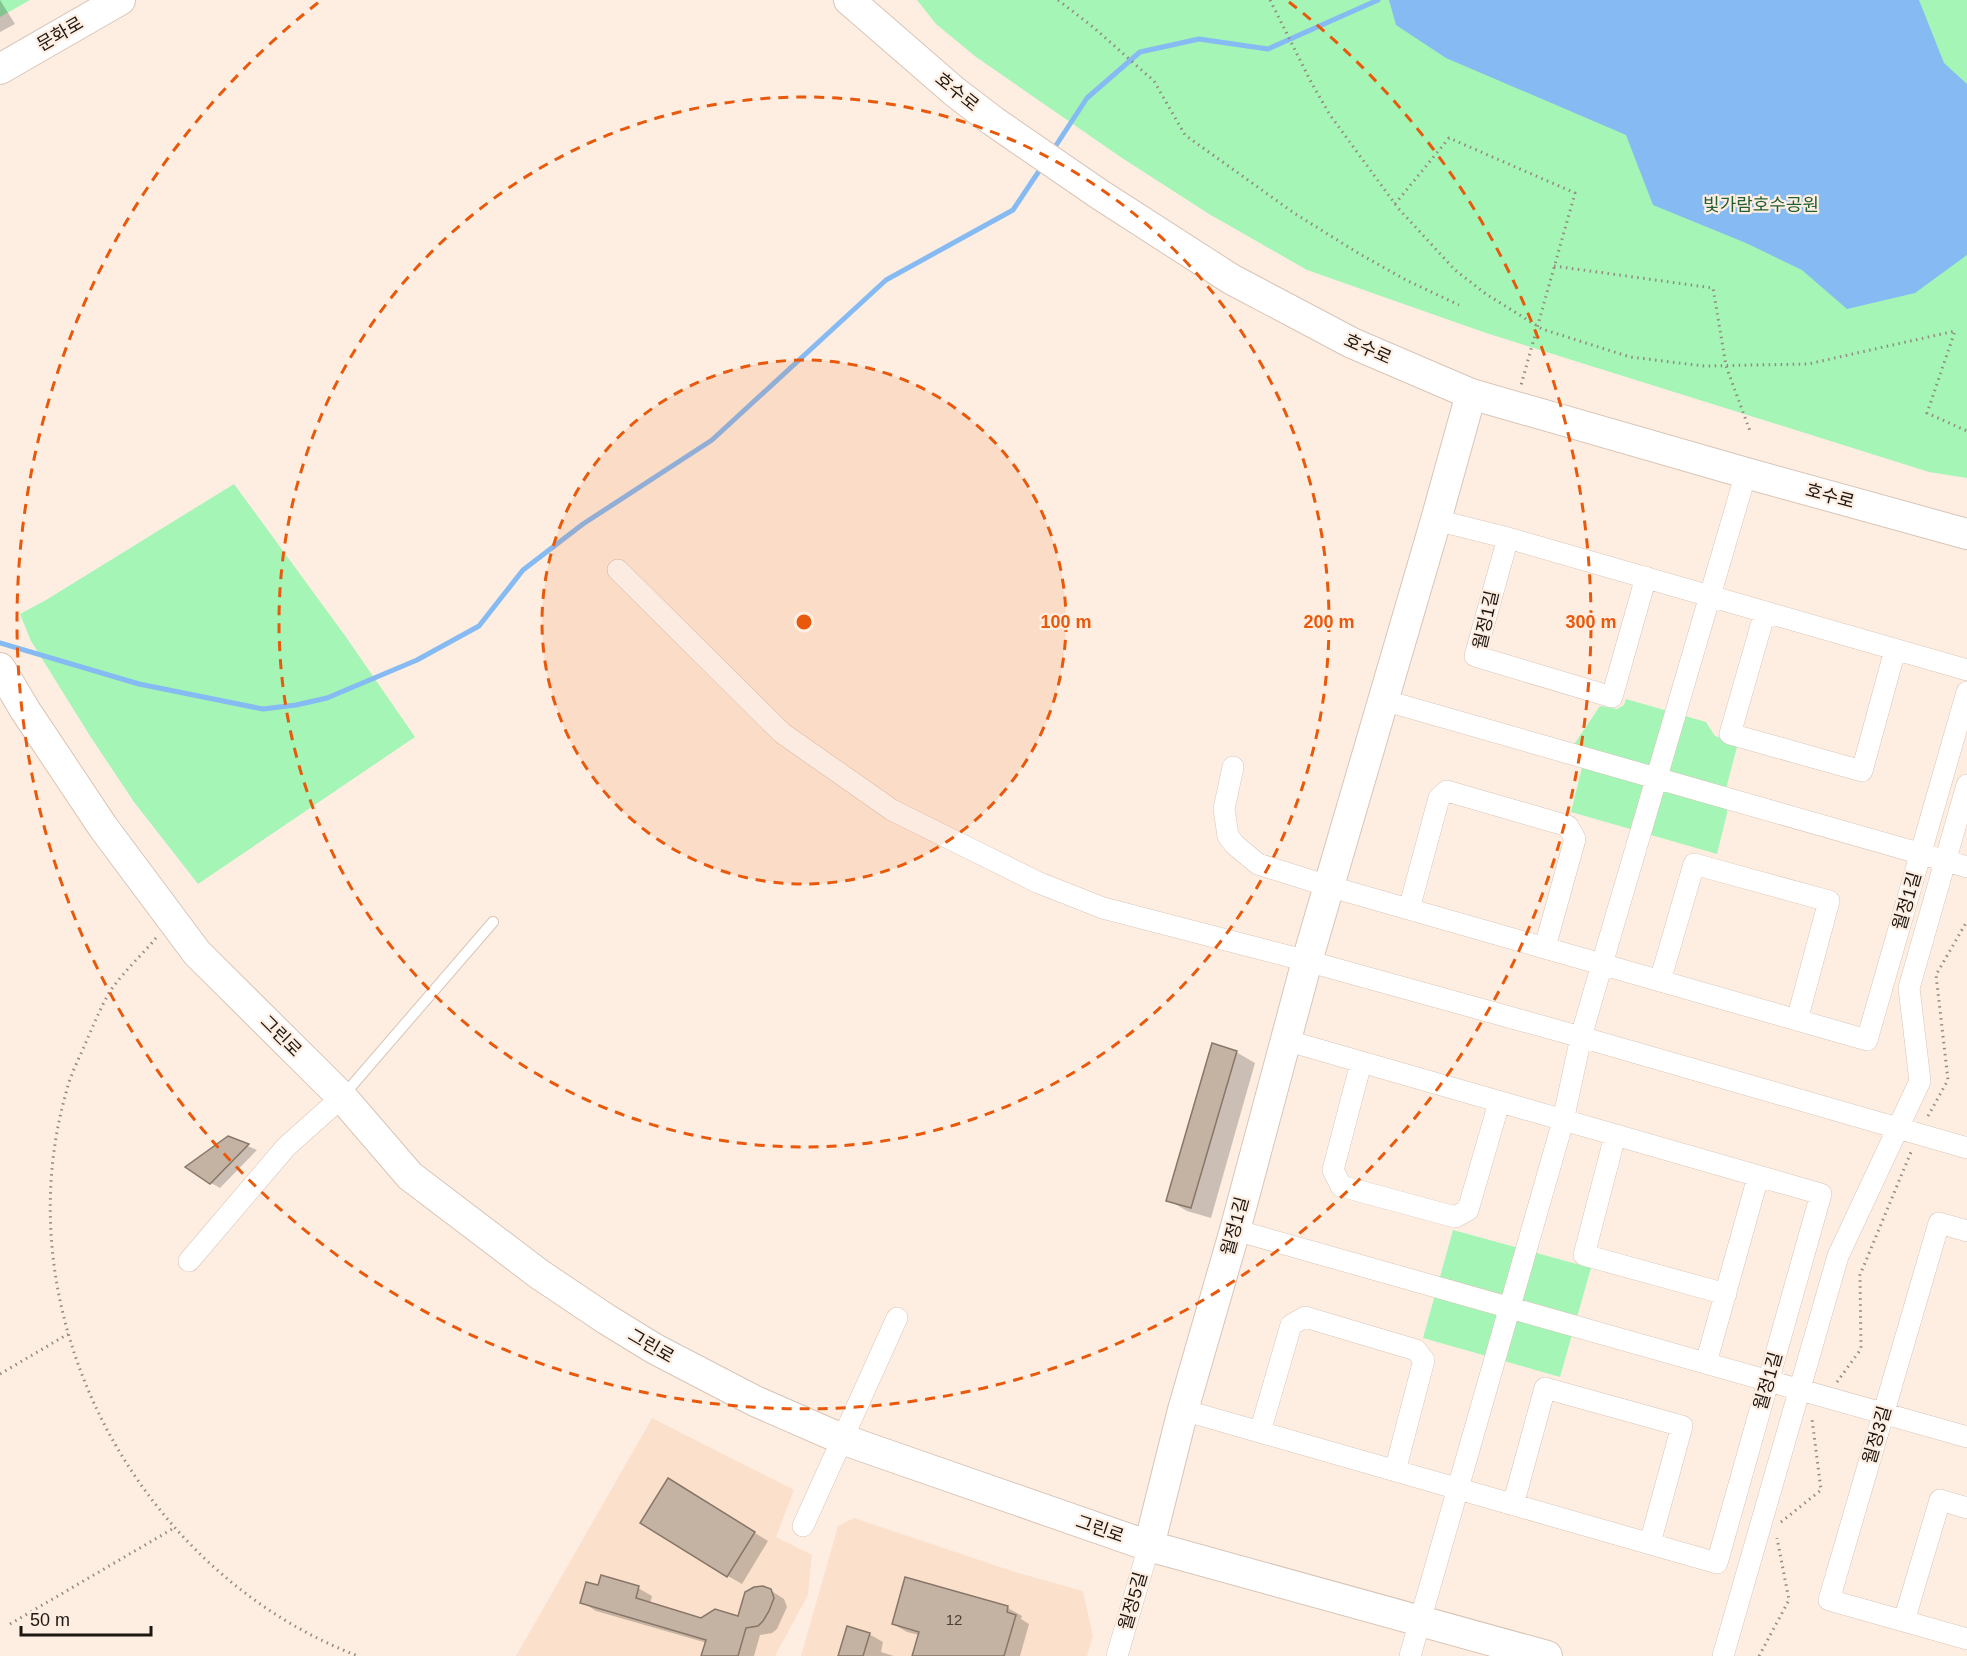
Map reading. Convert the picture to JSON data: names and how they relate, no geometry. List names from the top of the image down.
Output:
{
  "streets": {
    "street": [
      "문화로",
      "호수로",
      "월정1길",
      "그린로",
      "월정3길",
      "월정5길"
    ]
  },
  "crossings": [
    ["호수로", "월정1길"],
    ["월정1길", "그린로"],
    ["월정1길", "월정5길"],
    ["그린로", "월정5길"]
  ],
  "parks": ["빛가람호수공원"],
  "house_numbers": ["12"],
  "scale_bar": "50 m",
  "rings": ["100 m", "200 m", "300 m"]
}
